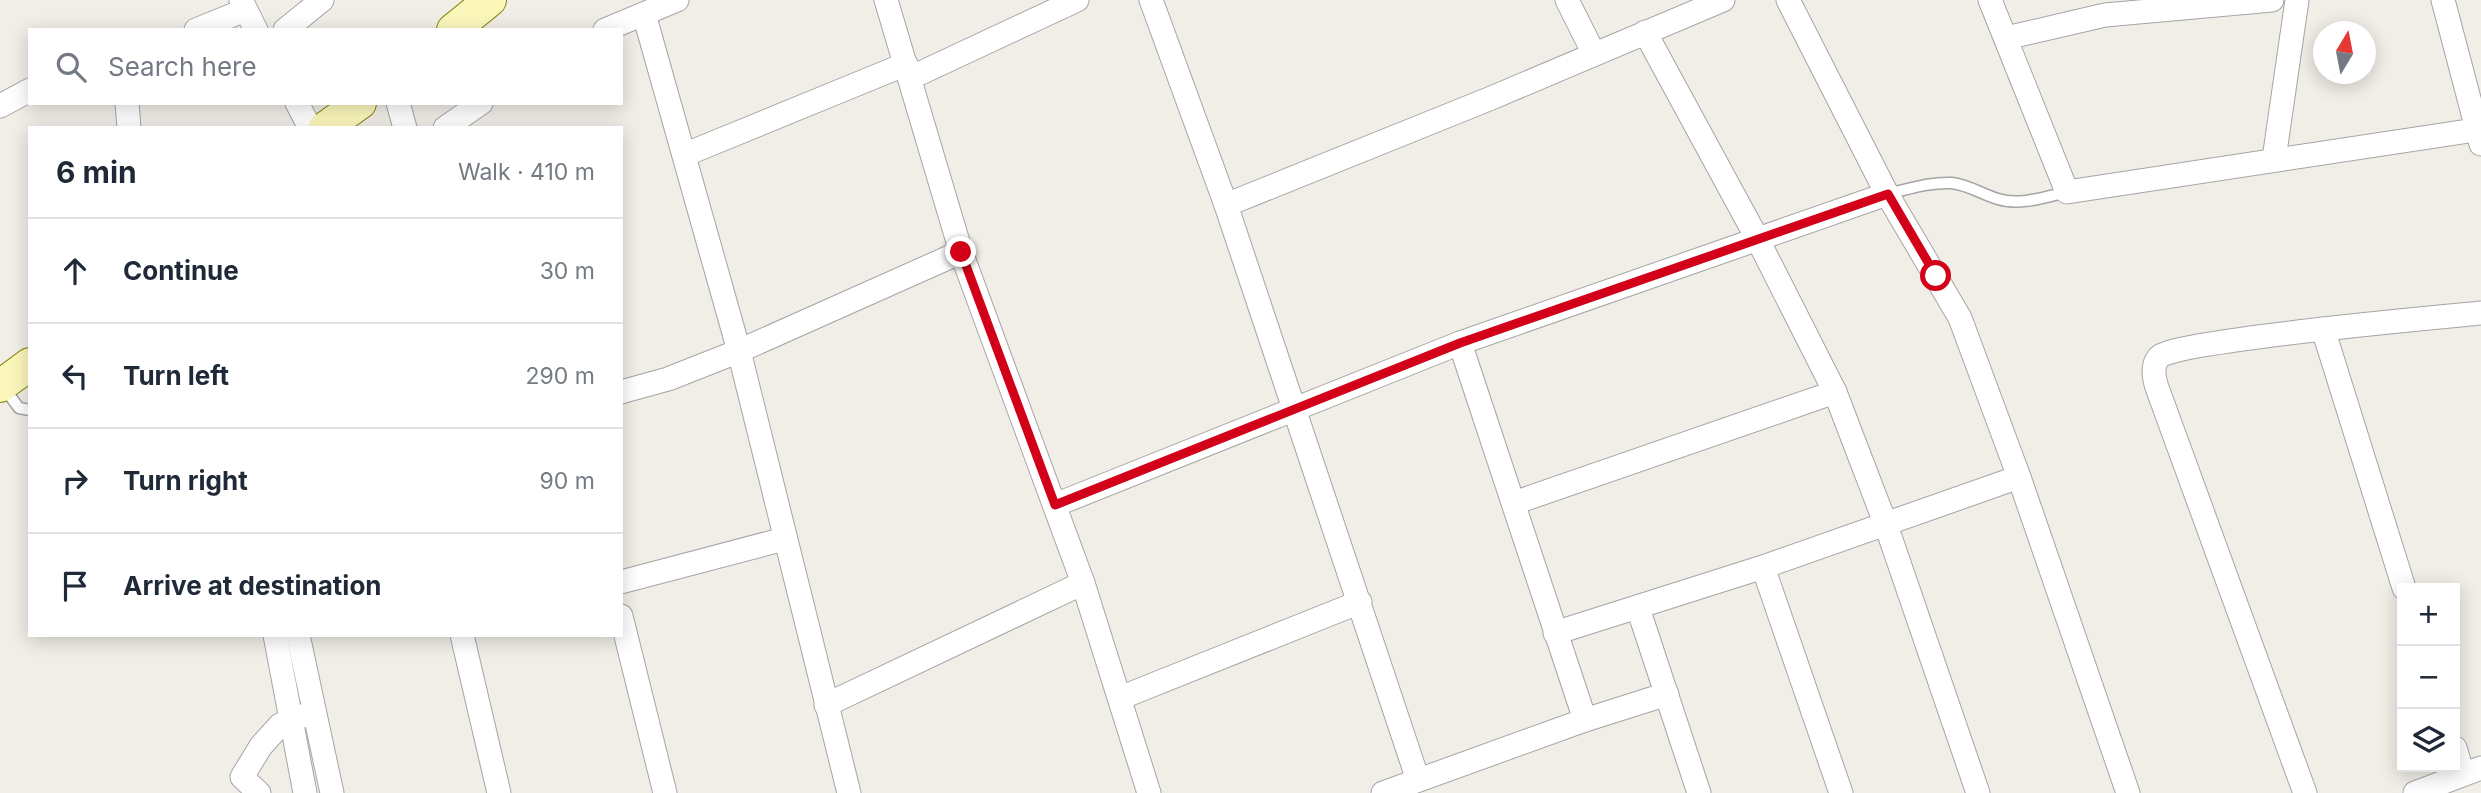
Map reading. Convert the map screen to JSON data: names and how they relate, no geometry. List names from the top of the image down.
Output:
{
  "north": "top",
  "page": {
    "search": "Search here",
    "heading": ["6 min", "Walk · 410 m"],
    "list": [
      ["Continue", "30 m"],
      ["Turn left", "290 m"],
      ["Turn right", "90 m"],
      "Arrive at destination"
    ],
    "map_buttons": ["+", "−"]
  }
}
